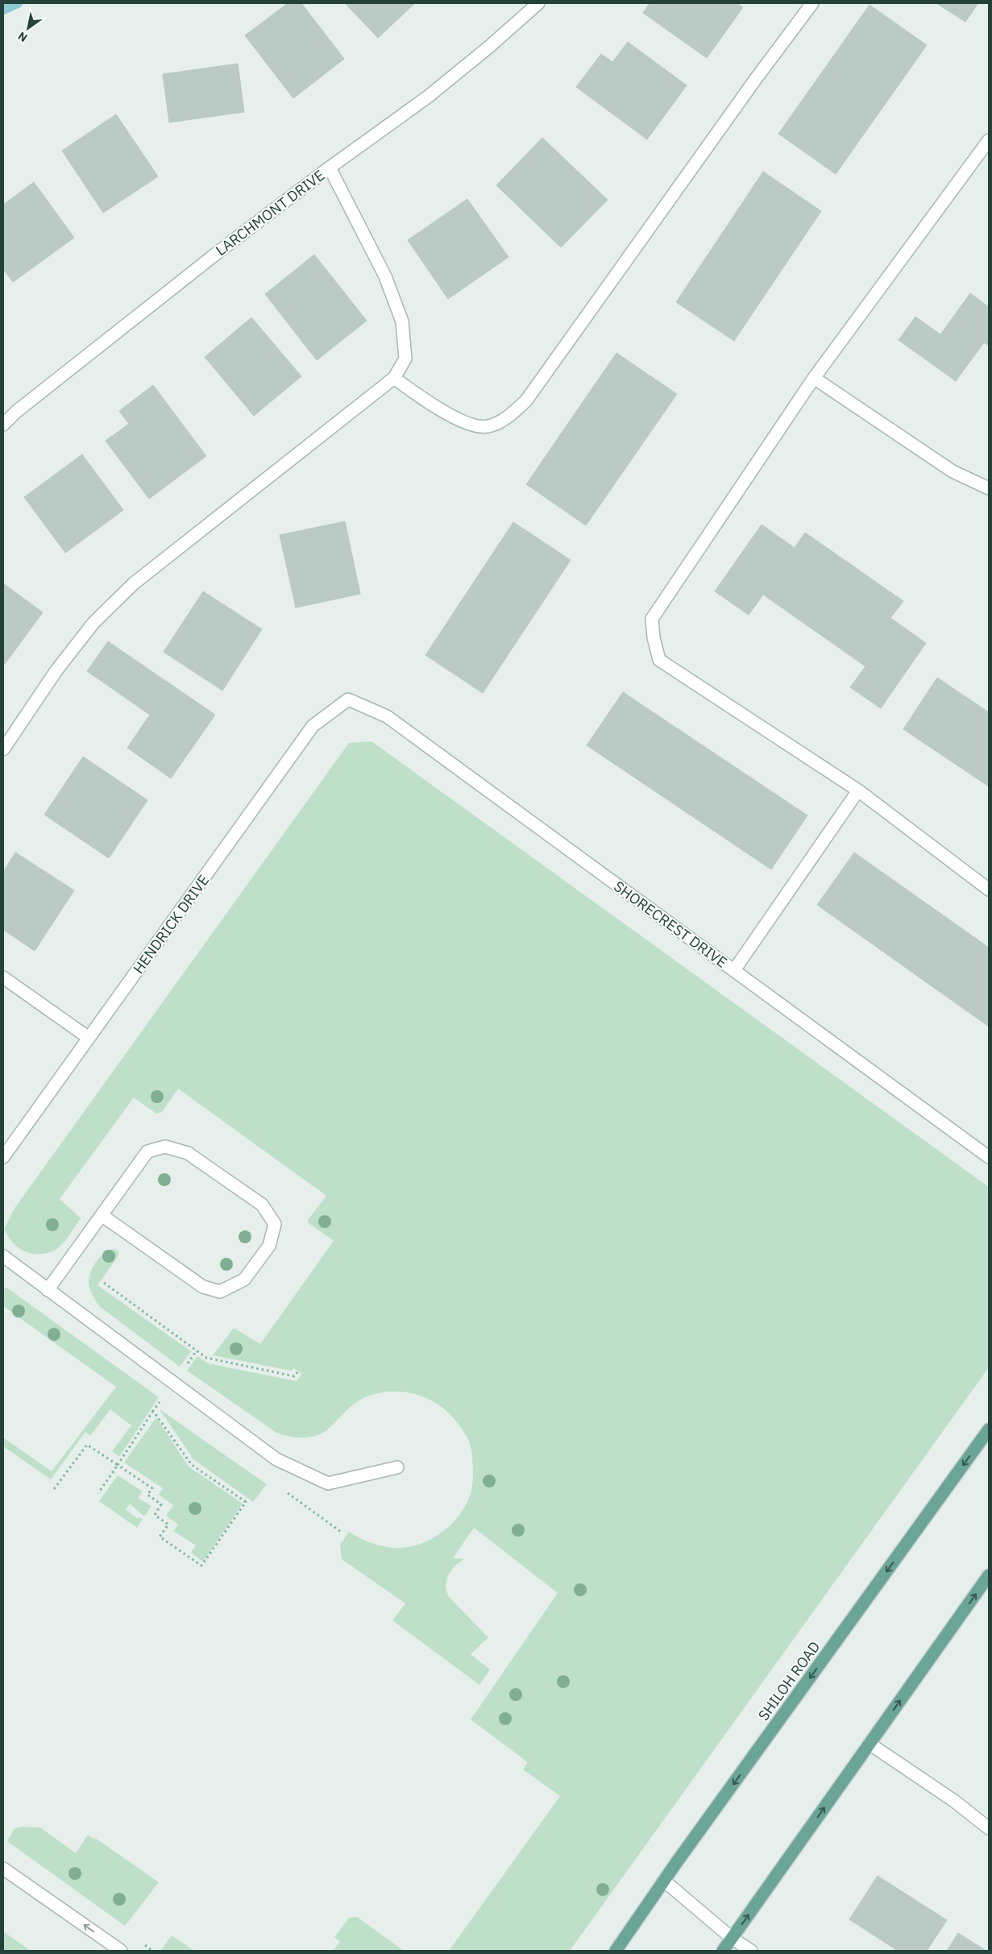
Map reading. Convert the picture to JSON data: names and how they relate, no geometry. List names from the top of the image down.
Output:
{
  "streets": {
    "main road": ["SHILOH ROAD"],
    "street": ["LARCHMONT DRIVE", "HENDRICK DRIVE", "SHORECREST DRIVE"]
  },
  "crossings": [
    ["HENDRICK DRIVE", "SHORECREST DRIVE"]
  ],
  "north": "bottom left"
}
